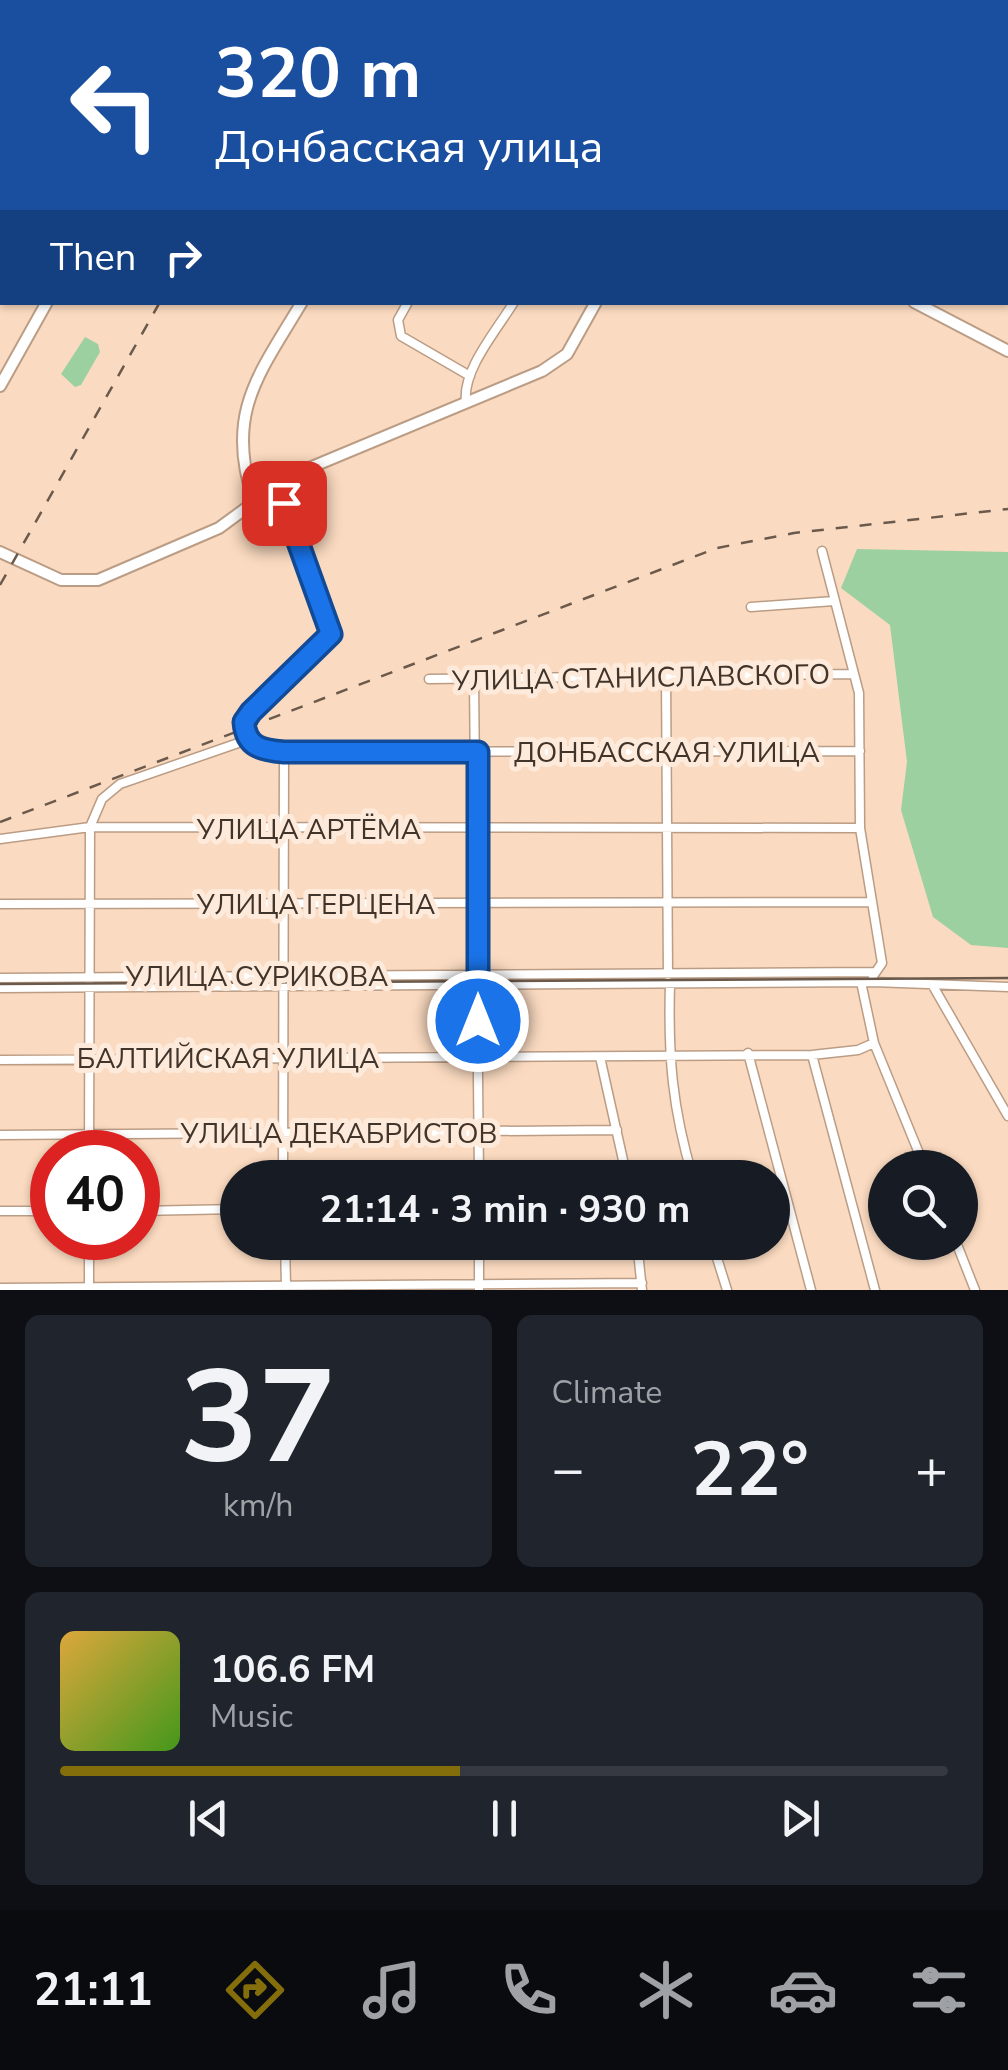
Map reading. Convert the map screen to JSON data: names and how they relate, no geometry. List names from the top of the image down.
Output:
{
  "streets": {
    "street": [
      "УЛИЦА СТАНИСЛАВСКОГО",
      "ДОНБАССКАЯ УЛИЦА",
      "УЛИЦА АРТЁМА",
      "УЛИЦА ГЕРЦЕНА",
      "УЛИЦА СУРИКОВА",
      "БАЛТИЙСКАЯ УЛИЦА",
      "УЛИЦА ДЕКАБРИСТОВ"
    ]
  },
  "page": {
    "turn": ["320 m", "Донбасская улица"],
    "then": "Then",
    "limit": "40",
    "trip": "21:14 · 3 min · 930 m",
    "tile": [
      ["37", "km/h"],
      "Climate"
    ],
    "heat": ["−", "22°", "+"],
    "song": ["106.6 FM", "Music"],
    "tabs": "21:11"
  }
}
